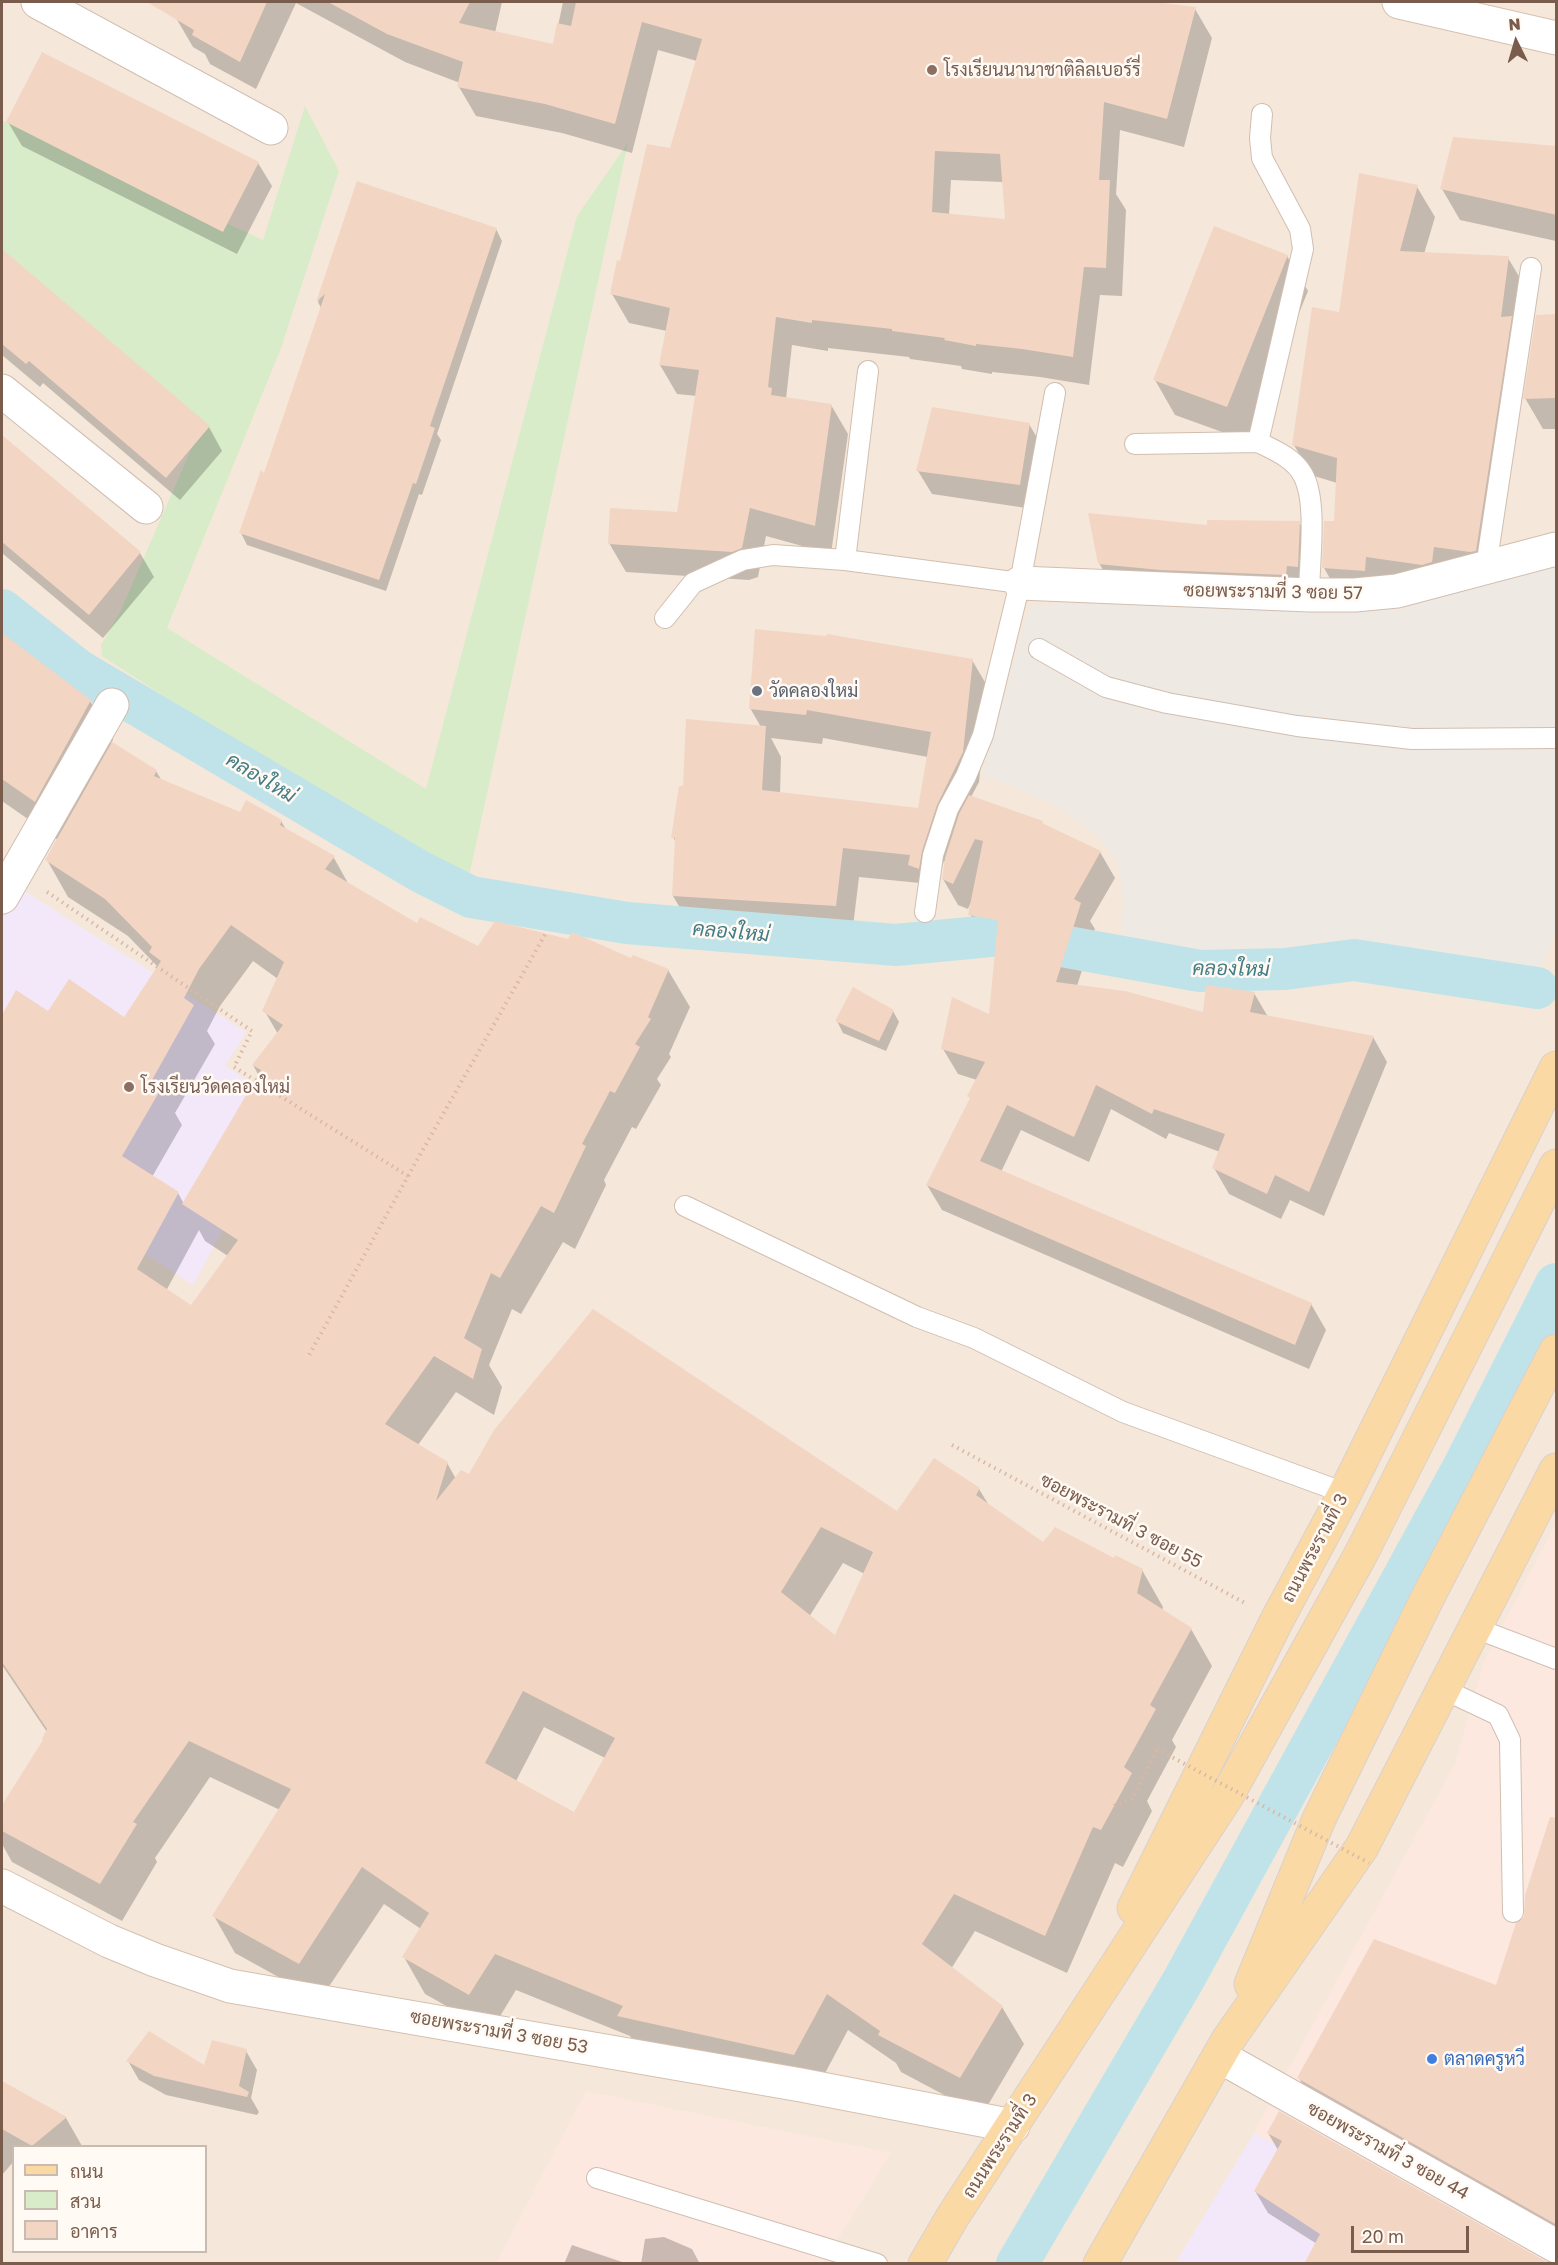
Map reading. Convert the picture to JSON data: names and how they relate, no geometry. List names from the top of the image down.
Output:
{
  "streets": {
    "main road": ["ถนนพระรามที่ 3"],
    "street": ["ซอยพระรามที่ 3 ซอย 57", "ซอยพระรามที่ 3 ซอย 53", "ซอยพระรามที่ 3 ซอย 44"],
    "path": ["ซอยพระรามที่ 3 ซอย 55"]
  },
  "crossings": [
    ["ซอยพระรามที่ 3 ซอย 55", "ถนนพระรามที่ 3"],
    ["ถนนพระรามที่ 3", "ซอยพระรามที่ 3 ซอย 53"]
  ],
  "water": ["คลองใหม่"],
  "places": [
    "โรงเรียนนานาชาติลิลเบอร์รี่",
    "วัดคลองใหม่",
    "โรงเรียนวัดคลองใหม่",
    "ตลาดครูหวี"
  ],
  "legend": ["ถนน", "สวน", "อาคาร"],
  "scale_bar": "20 m",
  "north": "top"
}
